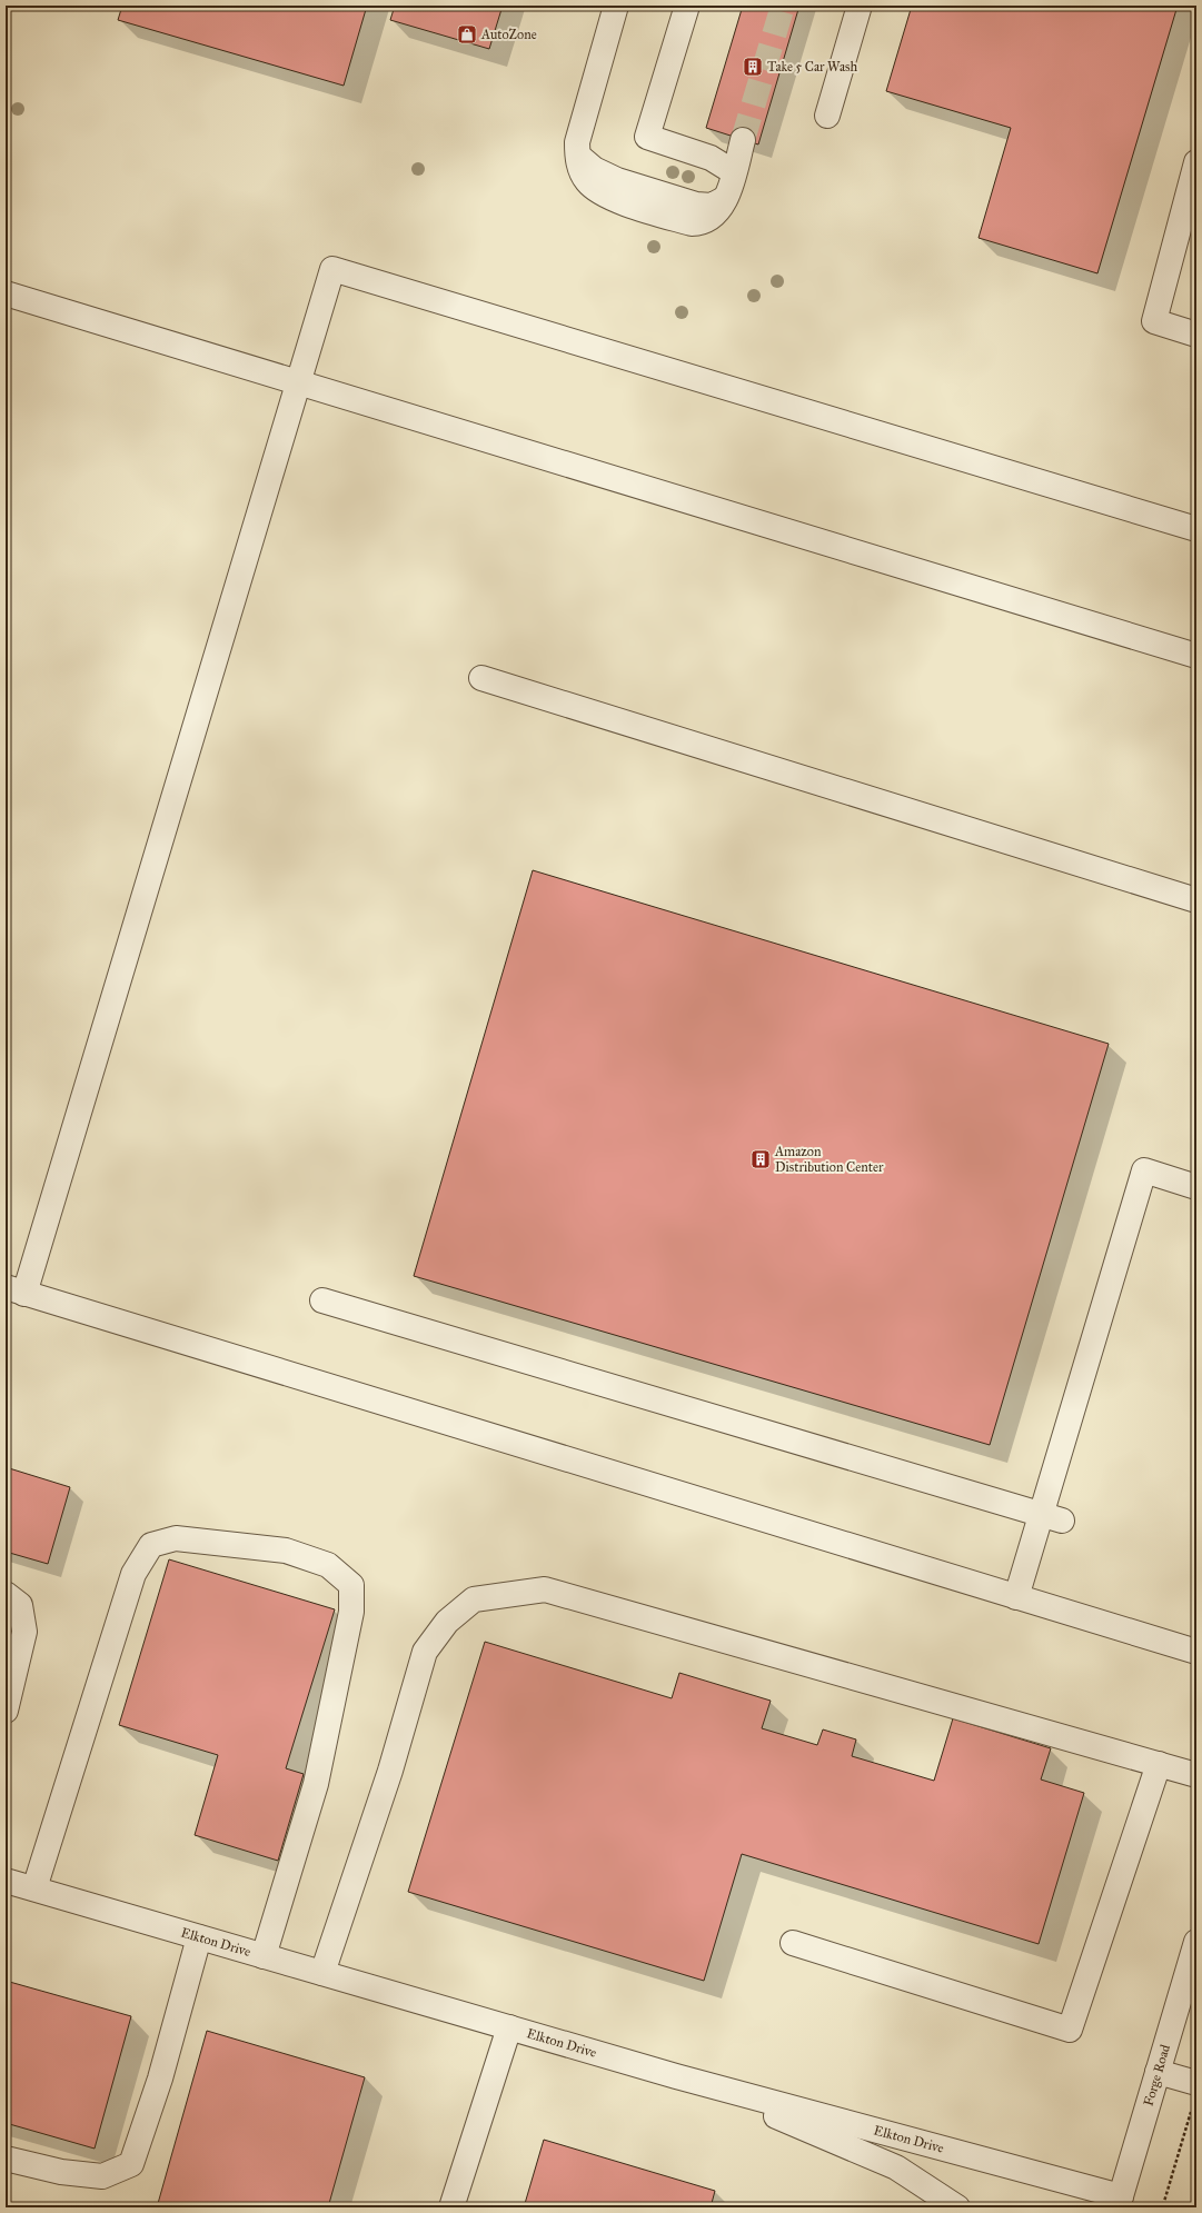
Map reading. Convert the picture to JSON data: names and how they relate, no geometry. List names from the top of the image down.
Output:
{
  "streets": {
    "street": ["Elkton Drive", "Forge Road"]
  },
  "crossings": [
    ["Elkton Drive", "Forge Road"]
  ],
  "places": {
    "shop": ["AutoZone"],
    "building": ["Take 5 Car Wash", "Amazon Distribution Center"]
  }
}
